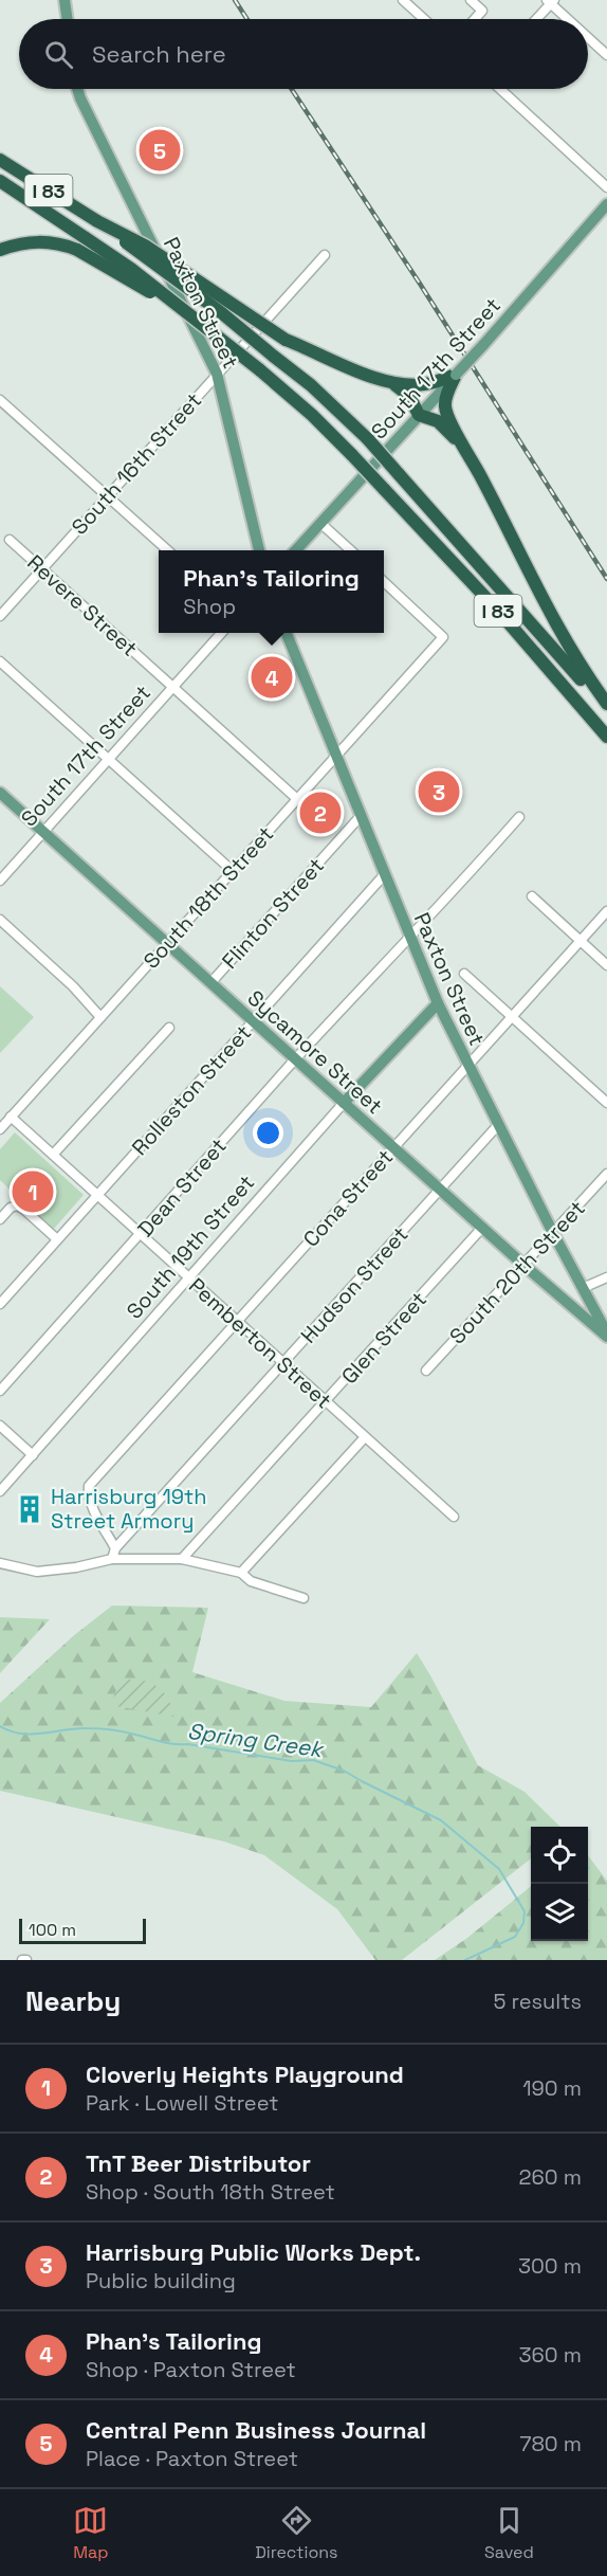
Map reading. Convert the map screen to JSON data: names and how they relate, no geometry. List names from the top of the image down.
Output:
{
  "streets": {
    "highway": ["I 83"],
    "main road": [
      "Paxton Street",
      "South 17th Street",
      "Sycamore Street",
      "South 19th Street"
    ],
    "street": [
      "South 16th Street",
      "Revere Street",
      "South 18th Street",
      "Flinton Street",
      "Rolleston Street",
      "Dean Street",
      "Cona Street",
      "South 20th Street",
      "Hudson Street",
      "Glen Street",
      "Pemberton Street"
    ]
  },
  "crossings": [
    ["Paxton Street", "South 16th Street"],
    ["Paxton Street", "South 18th Street"],
    ["Paxton Street", "Flinton Street"],
    ["Paxton Street", "Sycamore Street"],
    ["Paxton Street", "Rolleston Street"],
    ["Paxton Street", "Dean Street"],
    ["Paxton Street", "Cona Street"],
    ["Paxton Street", "South 19th Street"],
    ["Paxton Street", "South 20th Street"],
    ["Paxton Street", "Hudson Street"],
    ["South 17th Street", "Revere Street"],
    ["South 17th Street", "Sycamore Street"],
    ["South 16th Street", "Revere Street"],
    ["Revere Street", "South 18th Street"],
    ["South 18th Street", "Sycamore Street"],
    ["South 18th Street", "Pemberton Street"],
    ["Flinton Street", "Sycamore Street"],
    ["Sycamore Street", "Rolleston Street"],
    ["Sycamore Street", "Dean Street"],
    ["Sycamore Street", "Cona Street"],
    ["Sycamore Street", "South 19th Street"],
    ["Sycamore Street", "South 20th Street"],
    ["Sycamore Street", "Hudson Street"],
    ["Sycamore Street", "Glen Street"],
    ["Rolleston Street", "Pemberton Street"],
    ["Dean Street", "Pemberton Street"],
    ["Cona Street", "Hudson Street"],
    ["Cona Street", "Pemberton Street"],
    ["South 19th Street", "Pemberton Street"],
    ["Hudson Street", "Pemberton Street"],
    ["Glen Street", "Pemberton Street"]
  ],
  "water": ["Spring Creek"],
  "places": {
    "building": ["Harrisburg 19th Street Armory"]
  },
  "scale_bar": "100 m",
  "page": {
    "search": "Search here",
    "pins": [
      "5",
      "4",
      "3",
      "2",
      "1"
    ],
    "popup": ["Phan's Tailoring", "Shop"],
    "scale": "100 m",
    "heading": ["Nearby", "5 results"],
    "list": [
      {
        "mark": "1",
        "name": "Cloverly Heights Playground",
        "note": "Park · Lowell Street",
        "value": "190 m"
      },
      {
        "mark": "2",
        "name": "TnT Beer Distributor",
        "note": "Shop · South 18th Street",
        "value": "260 m"
      },
      {
        "mark": "3",
        "name": "Harrisburg Public Works Dept.",
        "note": "Public building",
        "value": "300 m"
      },
      {
        "mark": "4",
        "name": "Phan's Tailoring",
        "note": "Shop · Paxton Street",
        "value": "360 m"
      },
      {
        "mark": "5",
        "name": "Central Penn Business Journal",
        "note": "Place · Paxton Street",
        "value": "780 m"
      }
    ],
    "nav": ["Map", "Directions", "Saved"]
  }
}
